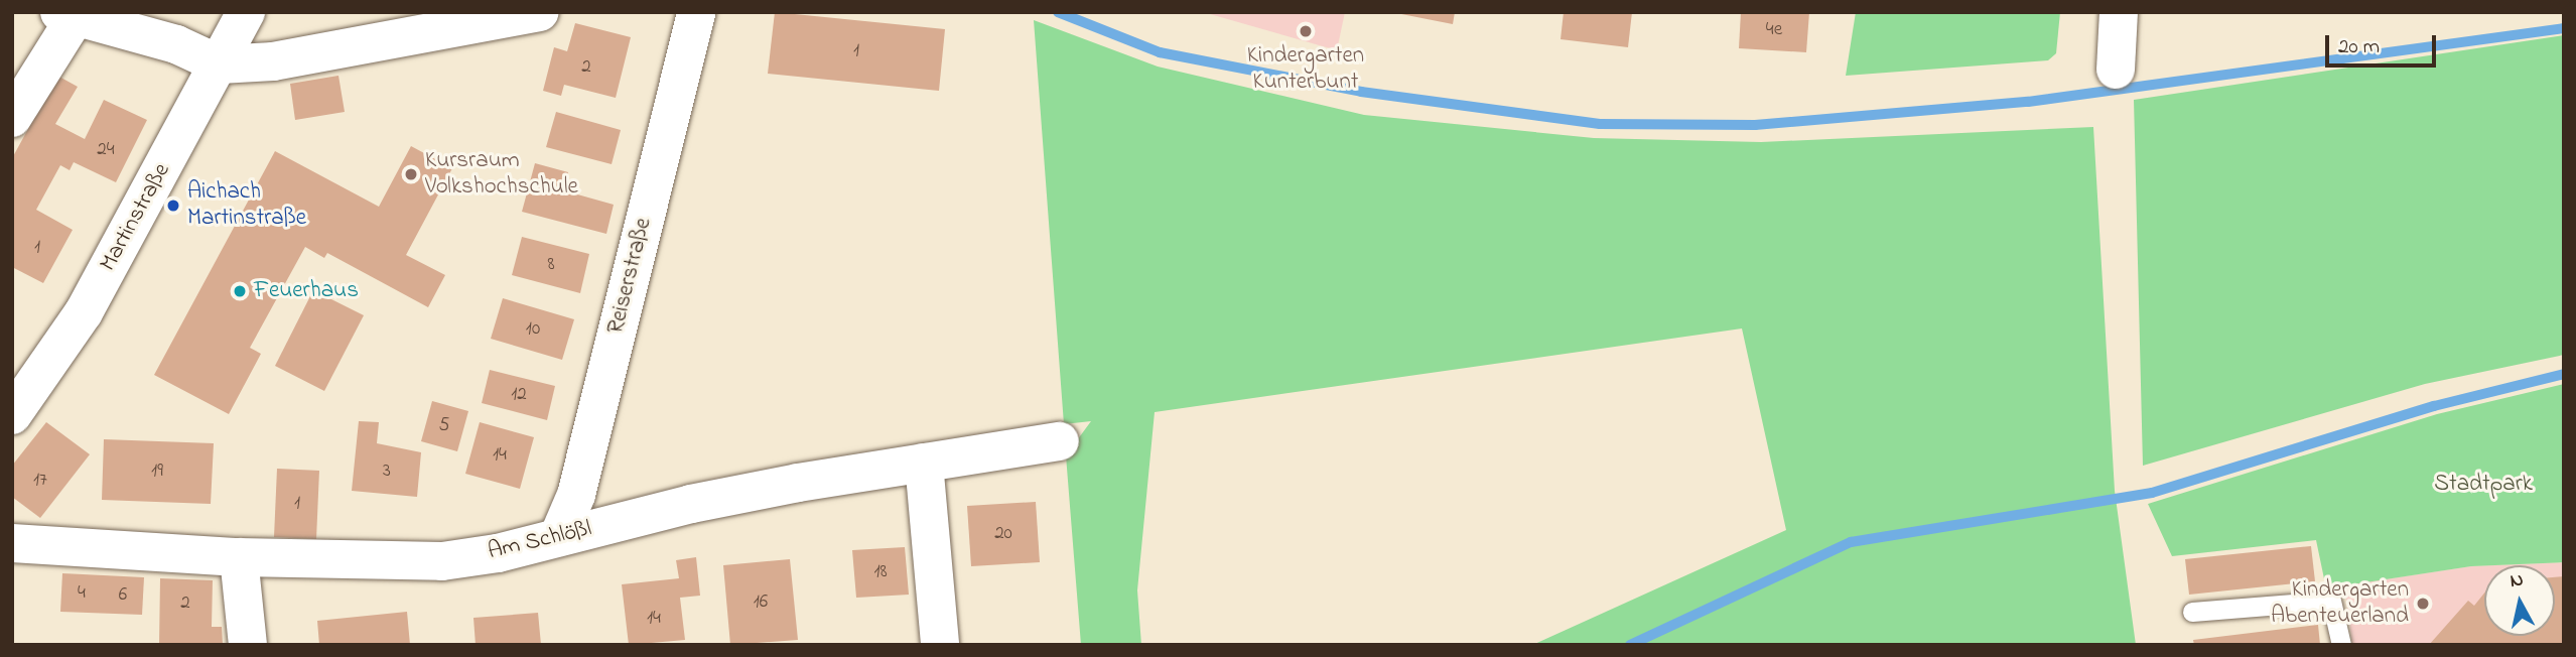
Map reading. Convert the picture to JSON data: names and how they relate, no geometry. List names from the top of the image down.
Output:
{
  "streets": {
    "street": ["Martinstraße", "Reiserstraße", "Am Schlößl"]
  },
  "crossings": [
    ["Reiserstraße", "Am Schlößl"]
  ],
  "parks": ["Stadtpark"],
  "places": [
    "Kindergarten Kunterbunt",
    "Kursraum Volkshochschule",
    "Aichach Martinstraße",
    "Feuerhaus",
    "Kindergarten Abenteuerland"
  ],
  "house_numbers": [
    "4e",
    "1",
    "2",
    "24",
    "1",
    "8",
    "10",
    "12",
    "5",
    "14",
    "19",
    "3",
    "17",
    "1",
    "20",
    "18",
    "4",
    "6",
    "16",
    "2",
    "14"
  ],
  "scale_bar": "20 m",
  "north": "top"
}
